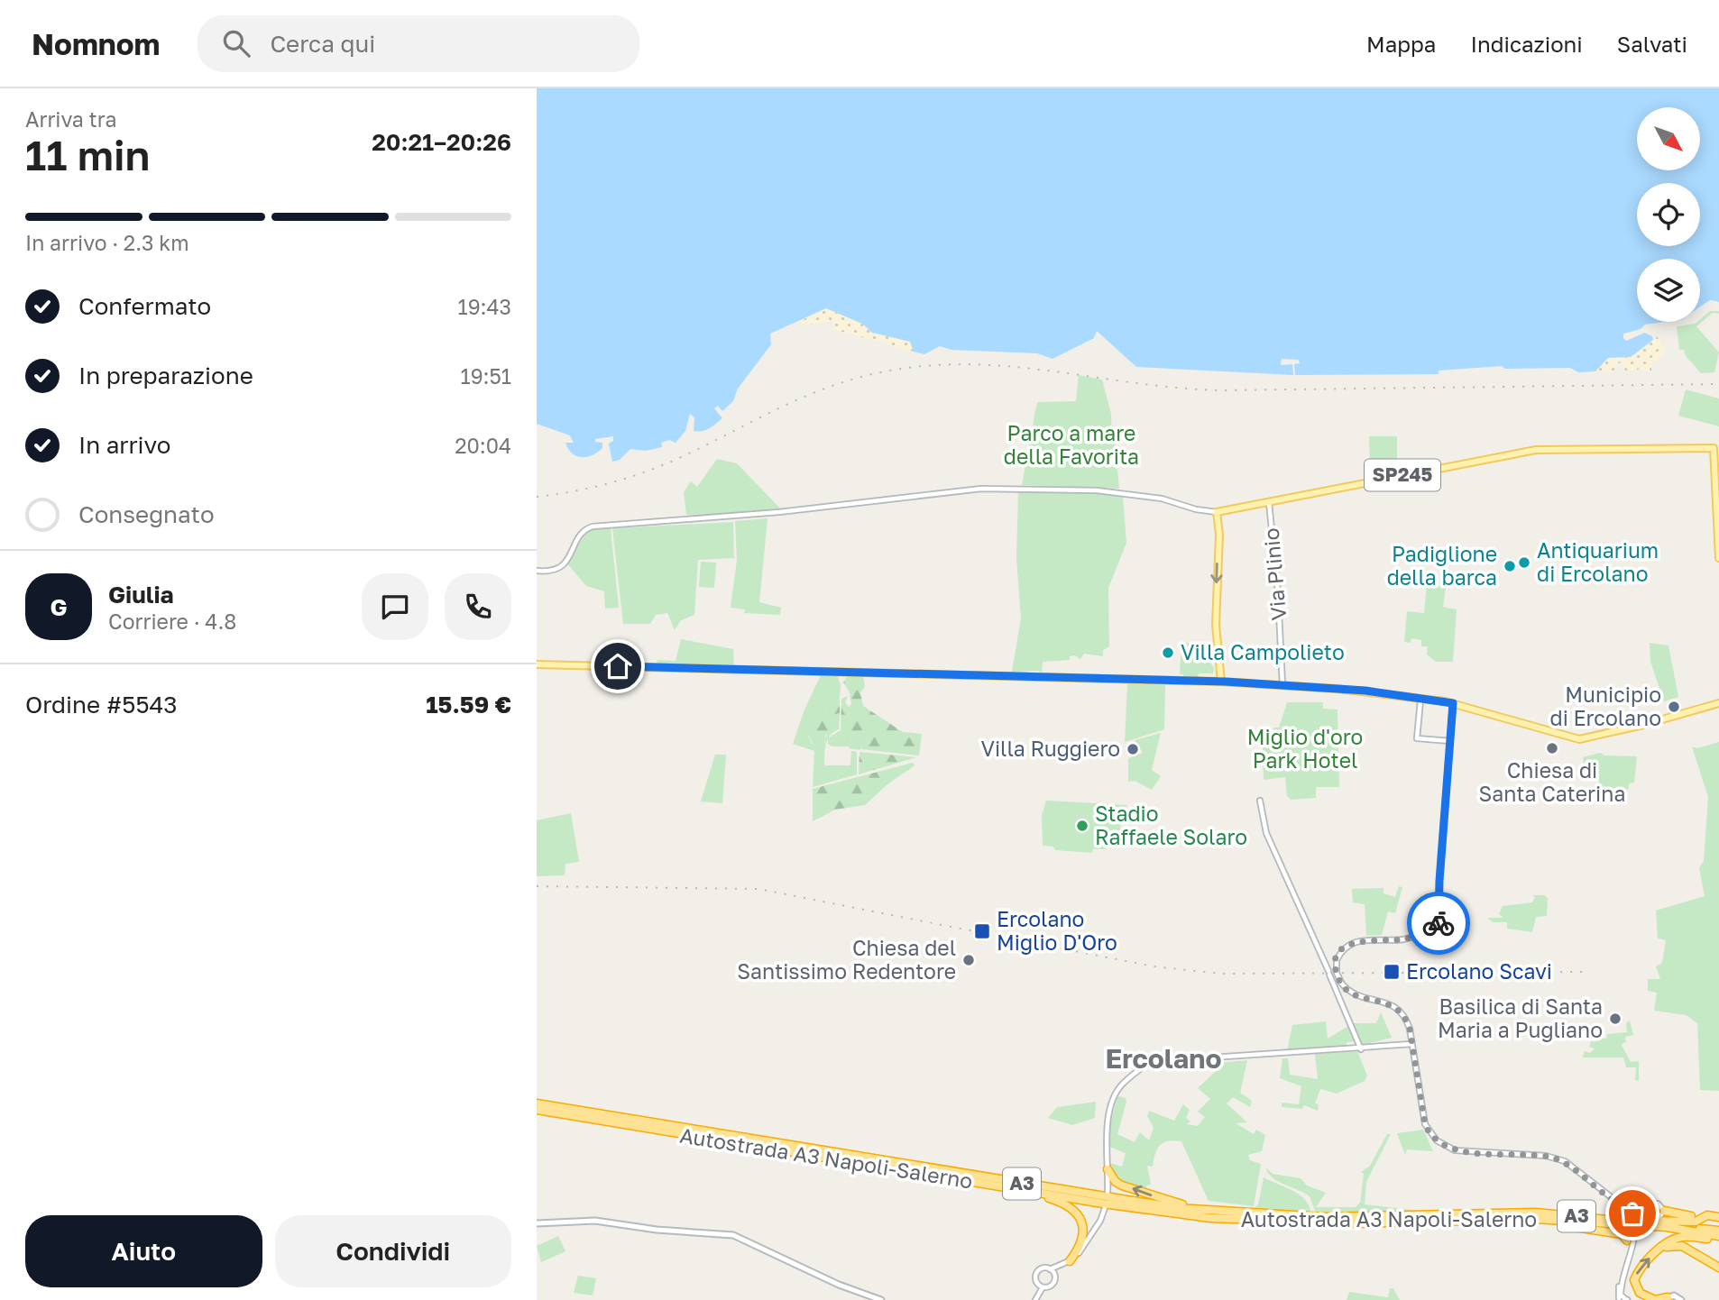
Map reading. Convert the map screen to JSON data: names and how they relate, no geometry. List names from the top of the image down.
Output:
{
  "streets": {
    "highway": ["Autostrada A3 Napoli-Salerno", "A3"],
    "main road": ["SP245"],
    "street": ["Via Plinio"]
  },
  "crossings": [
    ["SP245", "Via Plinio"]
  ],
  "districts": ["Ercolano"],
  "parks": ["Parco a mare della Favorita", "Miglio d'oro Park Hotel"],
  "places": {
    "other": [
      "Antiquarium di Ercolano",
      "Padiglione della barca",
      "Villa Campolieto",
      "Municipio di Ercolano",
      "Chiesa di Santa Caterina",
      "Villa Ruggiero",
      "Stadio Raffaele Solaro",
      "Chiesa del Santissimo Redentore",
      "Basilica di Santa Maria a Pugliano"
    ],
    "transit": ["Ercolano Miglio D'Oro", "Ercolano Scavi"]
  },
  "north": "bottom right",
  "page": {
    "header": "Nomnom",
    "search": "Cerca qui",
    "nav": ["Mappa", "Indicazioni", "Salvati"],
    "heading": ["11 min", "Arriva tra", "20:21–20:26"],
    "panel": [
      "Giulia",
      "Corriere · 4.8",
      "Ordine #5543",
      "15.59 €"
    ],
    "bar": "In arrivo · 2.3 km",
    "list": [
      ["Confermato", "19:43"],
      ["In preparazione", "19:51"],
      ["In arrivo", "20:04"],
      "Consegnato"
    ],
    "round": "G",
    "buttons": ["Aiuto", "Condividi"]
  }
}
